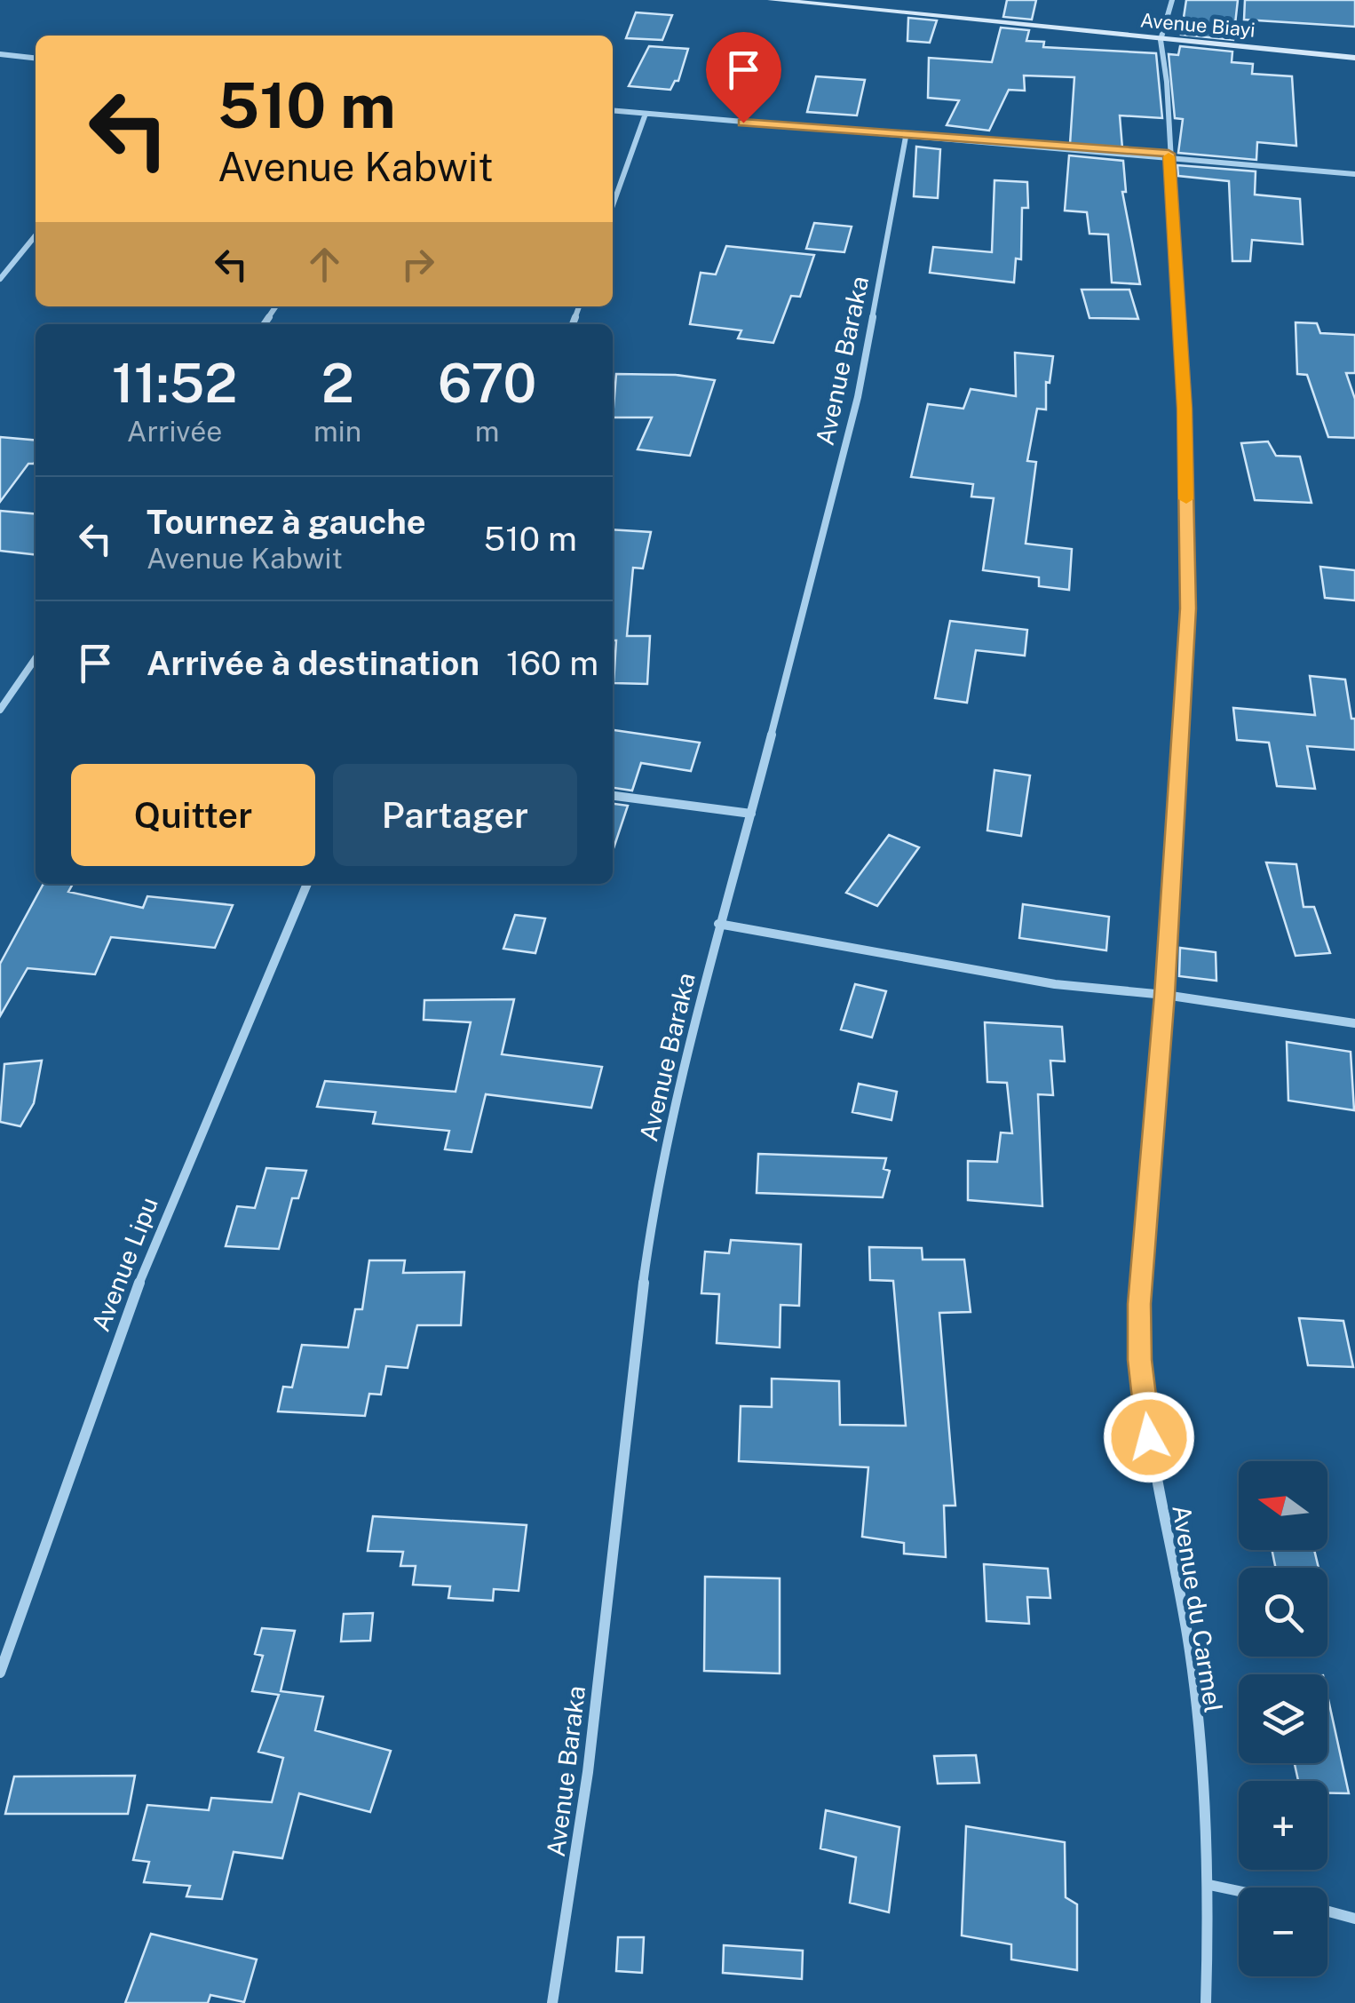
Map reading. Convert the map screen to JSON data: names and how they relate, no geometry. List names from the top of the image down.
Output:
{
  "streets": {
    "street": [
      "Avenue Biayi",
      "Avenue Baraka",
      "Avenue Lipu",
      "Avenue du Carmel"
    ]
  },
  "crossings": [
    ["Avenue Biayi", "Avenue du Carmel"]
  ],
  "north": "left",
  "page": {
    "turn": ["510 m", "Avenue Kabwit"],
    "eta": [
      "11:52",
      "Arrivée",
      "2",
      "min",
      "670",
      "m"
    ],
    "list": [
      {
        "name": "Tournez à gauche",
        "note": "Avenue Kabwit",
        "value": "510 m"
      },
      {
        "name": "Arrivée à destination",
        "value": "160 m"
      }
    ],
    "buttons": ["Quitter", "Partager"],
    "map_buttons": ["+", "−"]
  }
}
